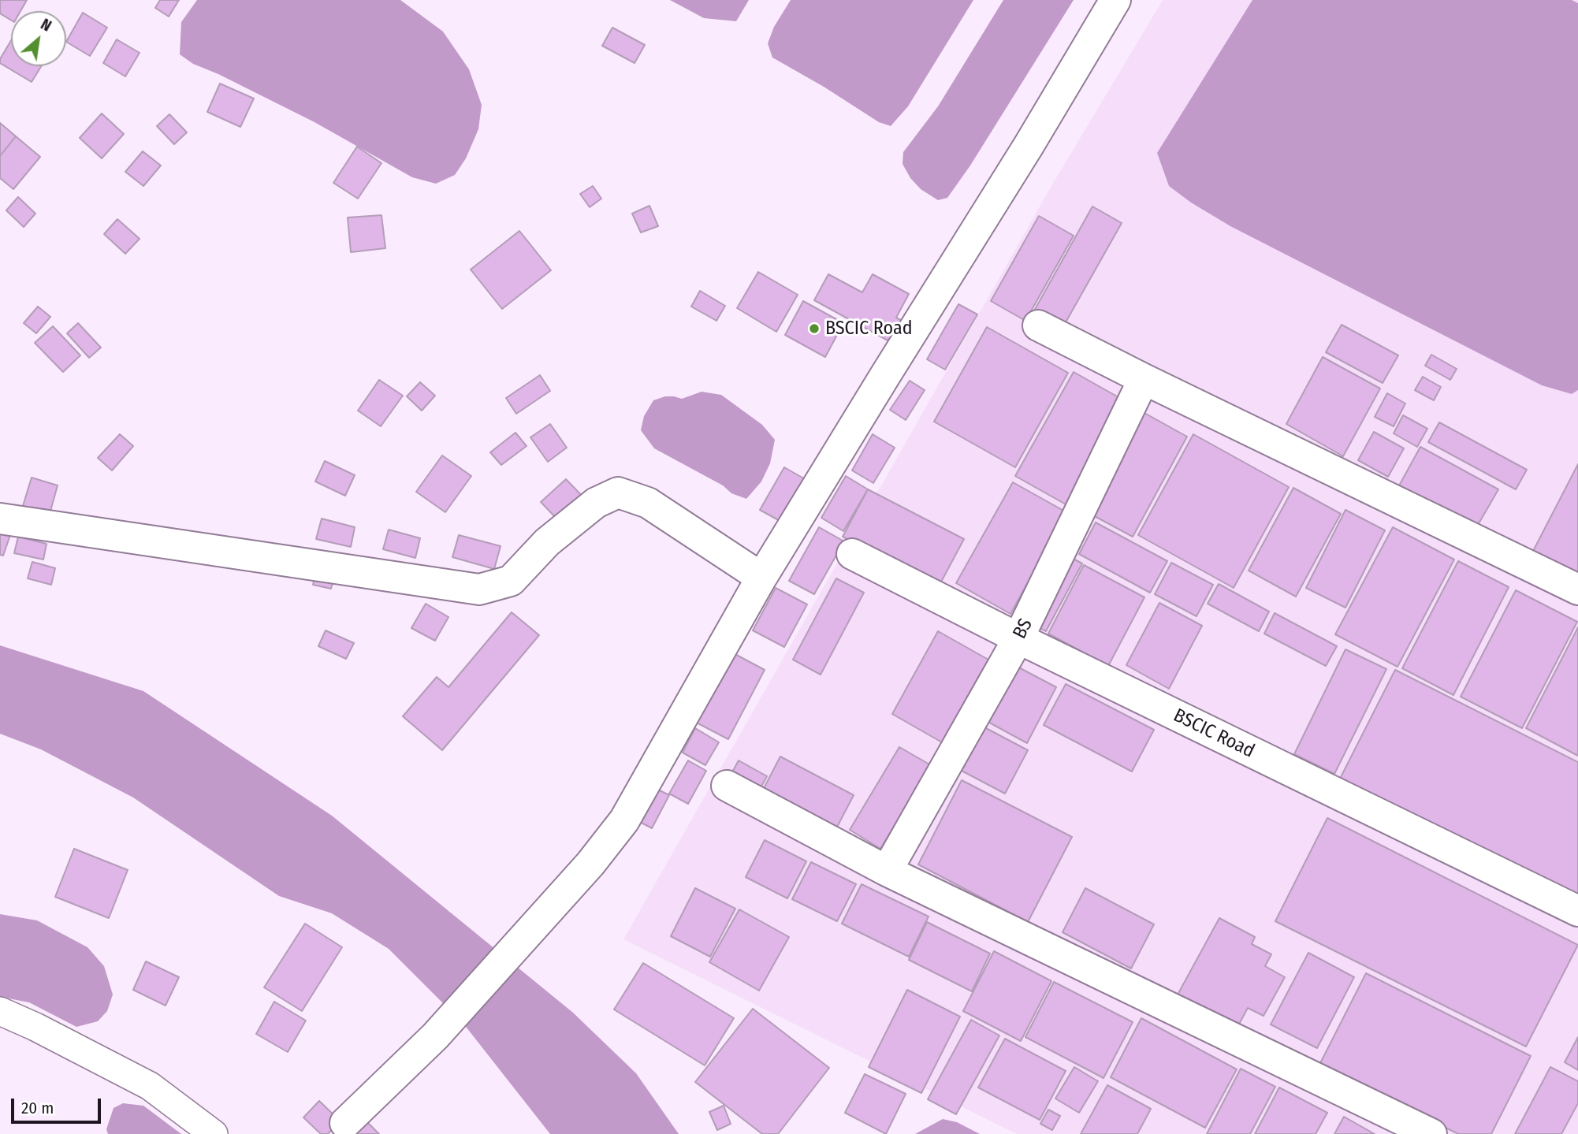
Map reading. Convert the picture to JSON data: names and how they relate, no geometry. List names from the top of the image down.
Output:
{
  "streets": {
    "street": ["BS", "BSCIC Road"]
  },
  "crossings": [
    ["BS", "BSCIC Road"]
  ],
  "places": ["BSCIC Road"],
  "scale_bar": "20 m",
  "north": "top right"
}
